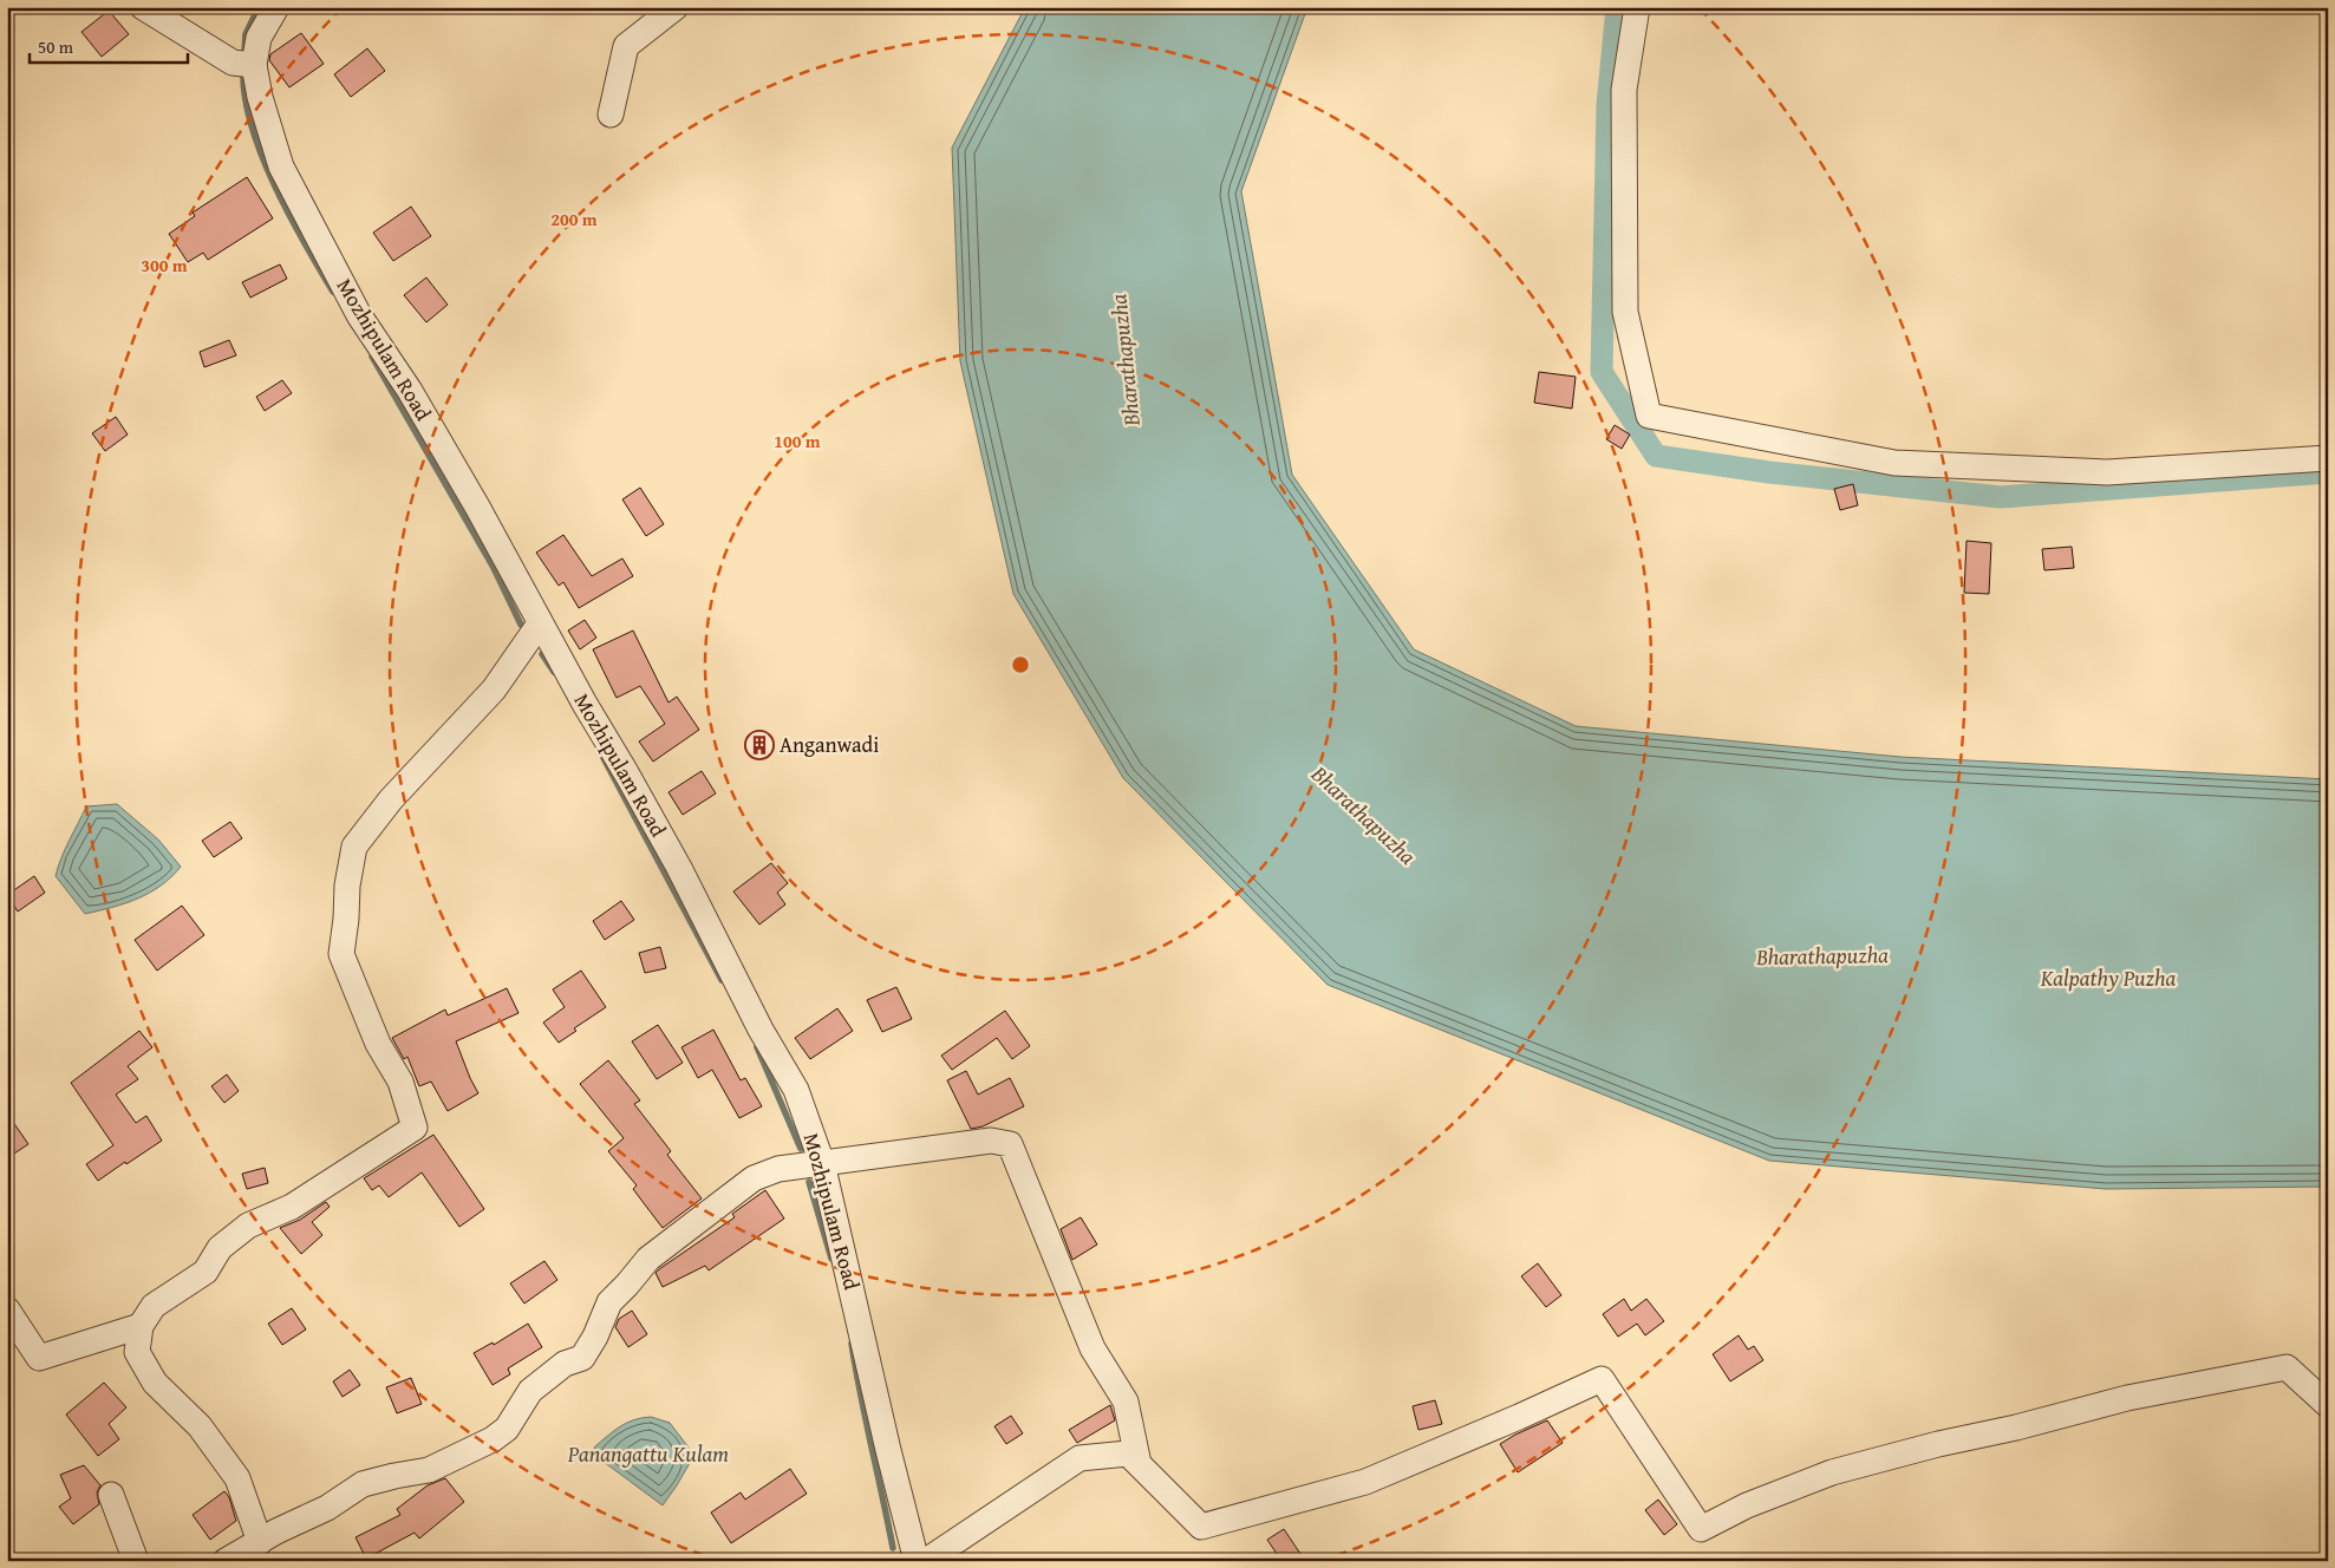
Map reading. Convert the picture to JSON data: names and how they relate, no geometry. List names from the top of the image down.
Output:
{
  "streets": {
    "street": ["Mozhipulam Road"]
  },
  "water": ["Bharathapuzha", "Kalpathy Puzha", "Panangattu Kulam"],
  "places": {
    "building": ["Anganwadi"]
  },
  "scale_bar": "50 m",
  "rings": ["200 m", "300 m", "100 m"]
}
